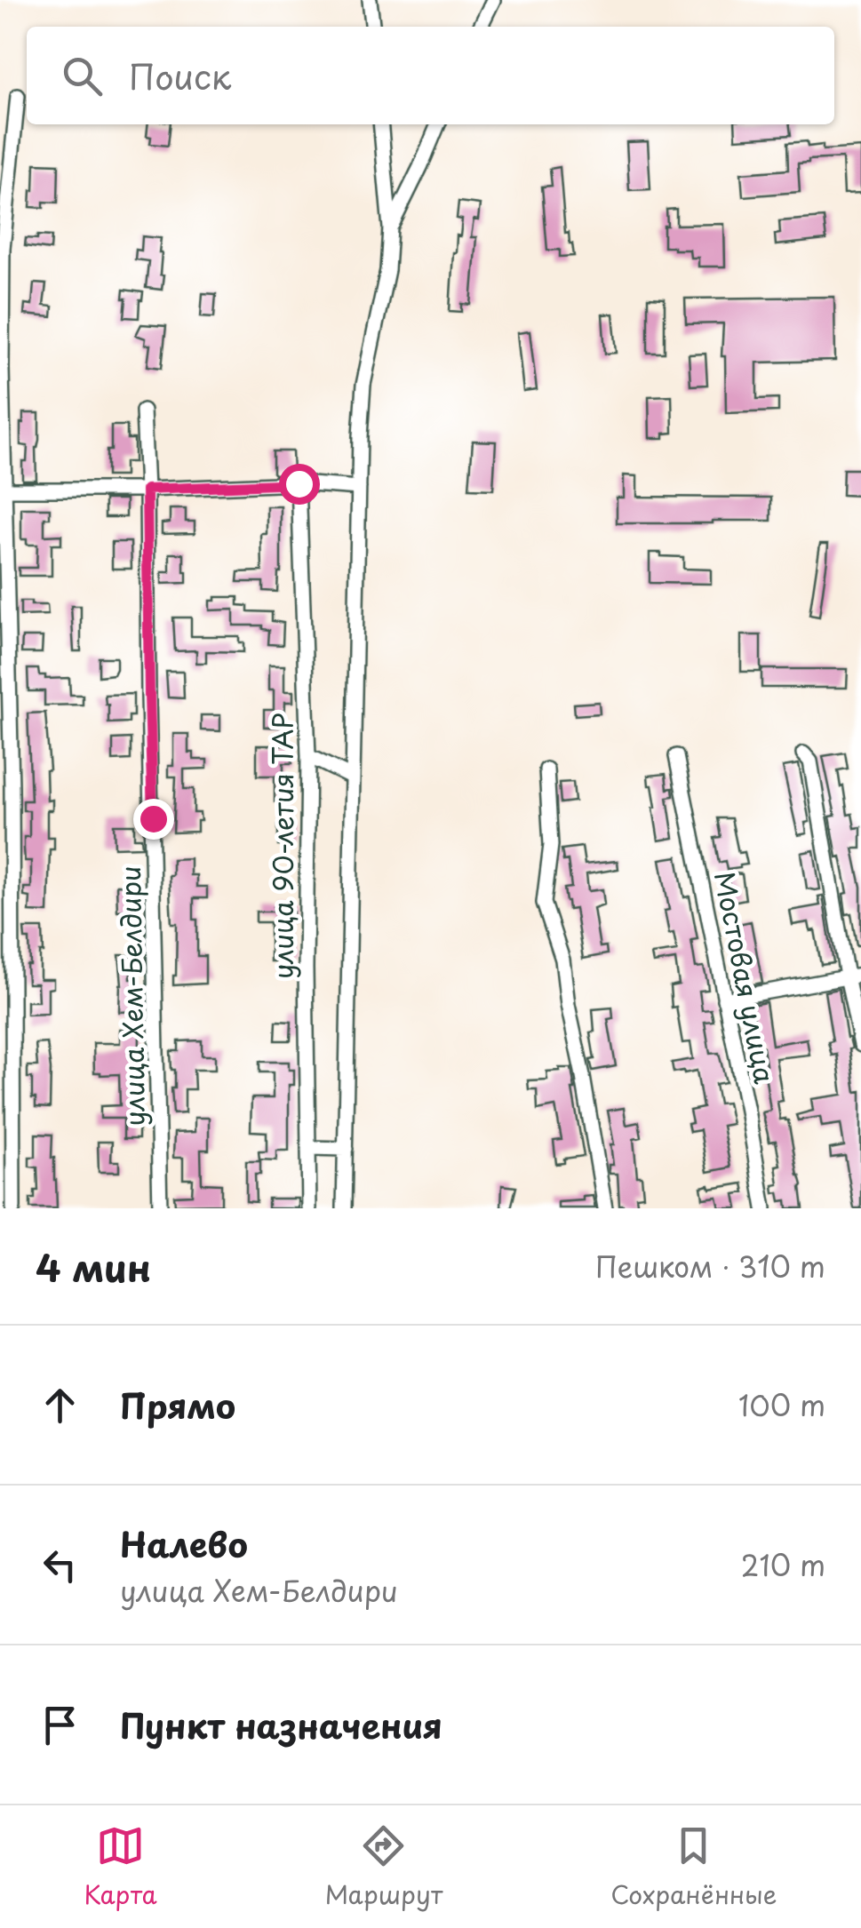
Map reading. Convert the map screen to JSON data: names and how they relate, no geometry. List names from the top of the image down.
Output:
{
  "streets": {
    "street": ["улица 90-летия ТАР", "Мостовая улица", "улица Хем-Белдири"]
  },
  "page": {
    "search": "Поиск",
    "heading": ["4 мин", "Пешком · 310 m"],
    "list": [
      ["Прямо", "100 m"],
      ["Налево", "улица Хем-Белдири", "210 m"],
      "Пункт назначения"
    ],
    "nav": ["Карта", "Маршрут", "Сохранённые"]
  }
}
